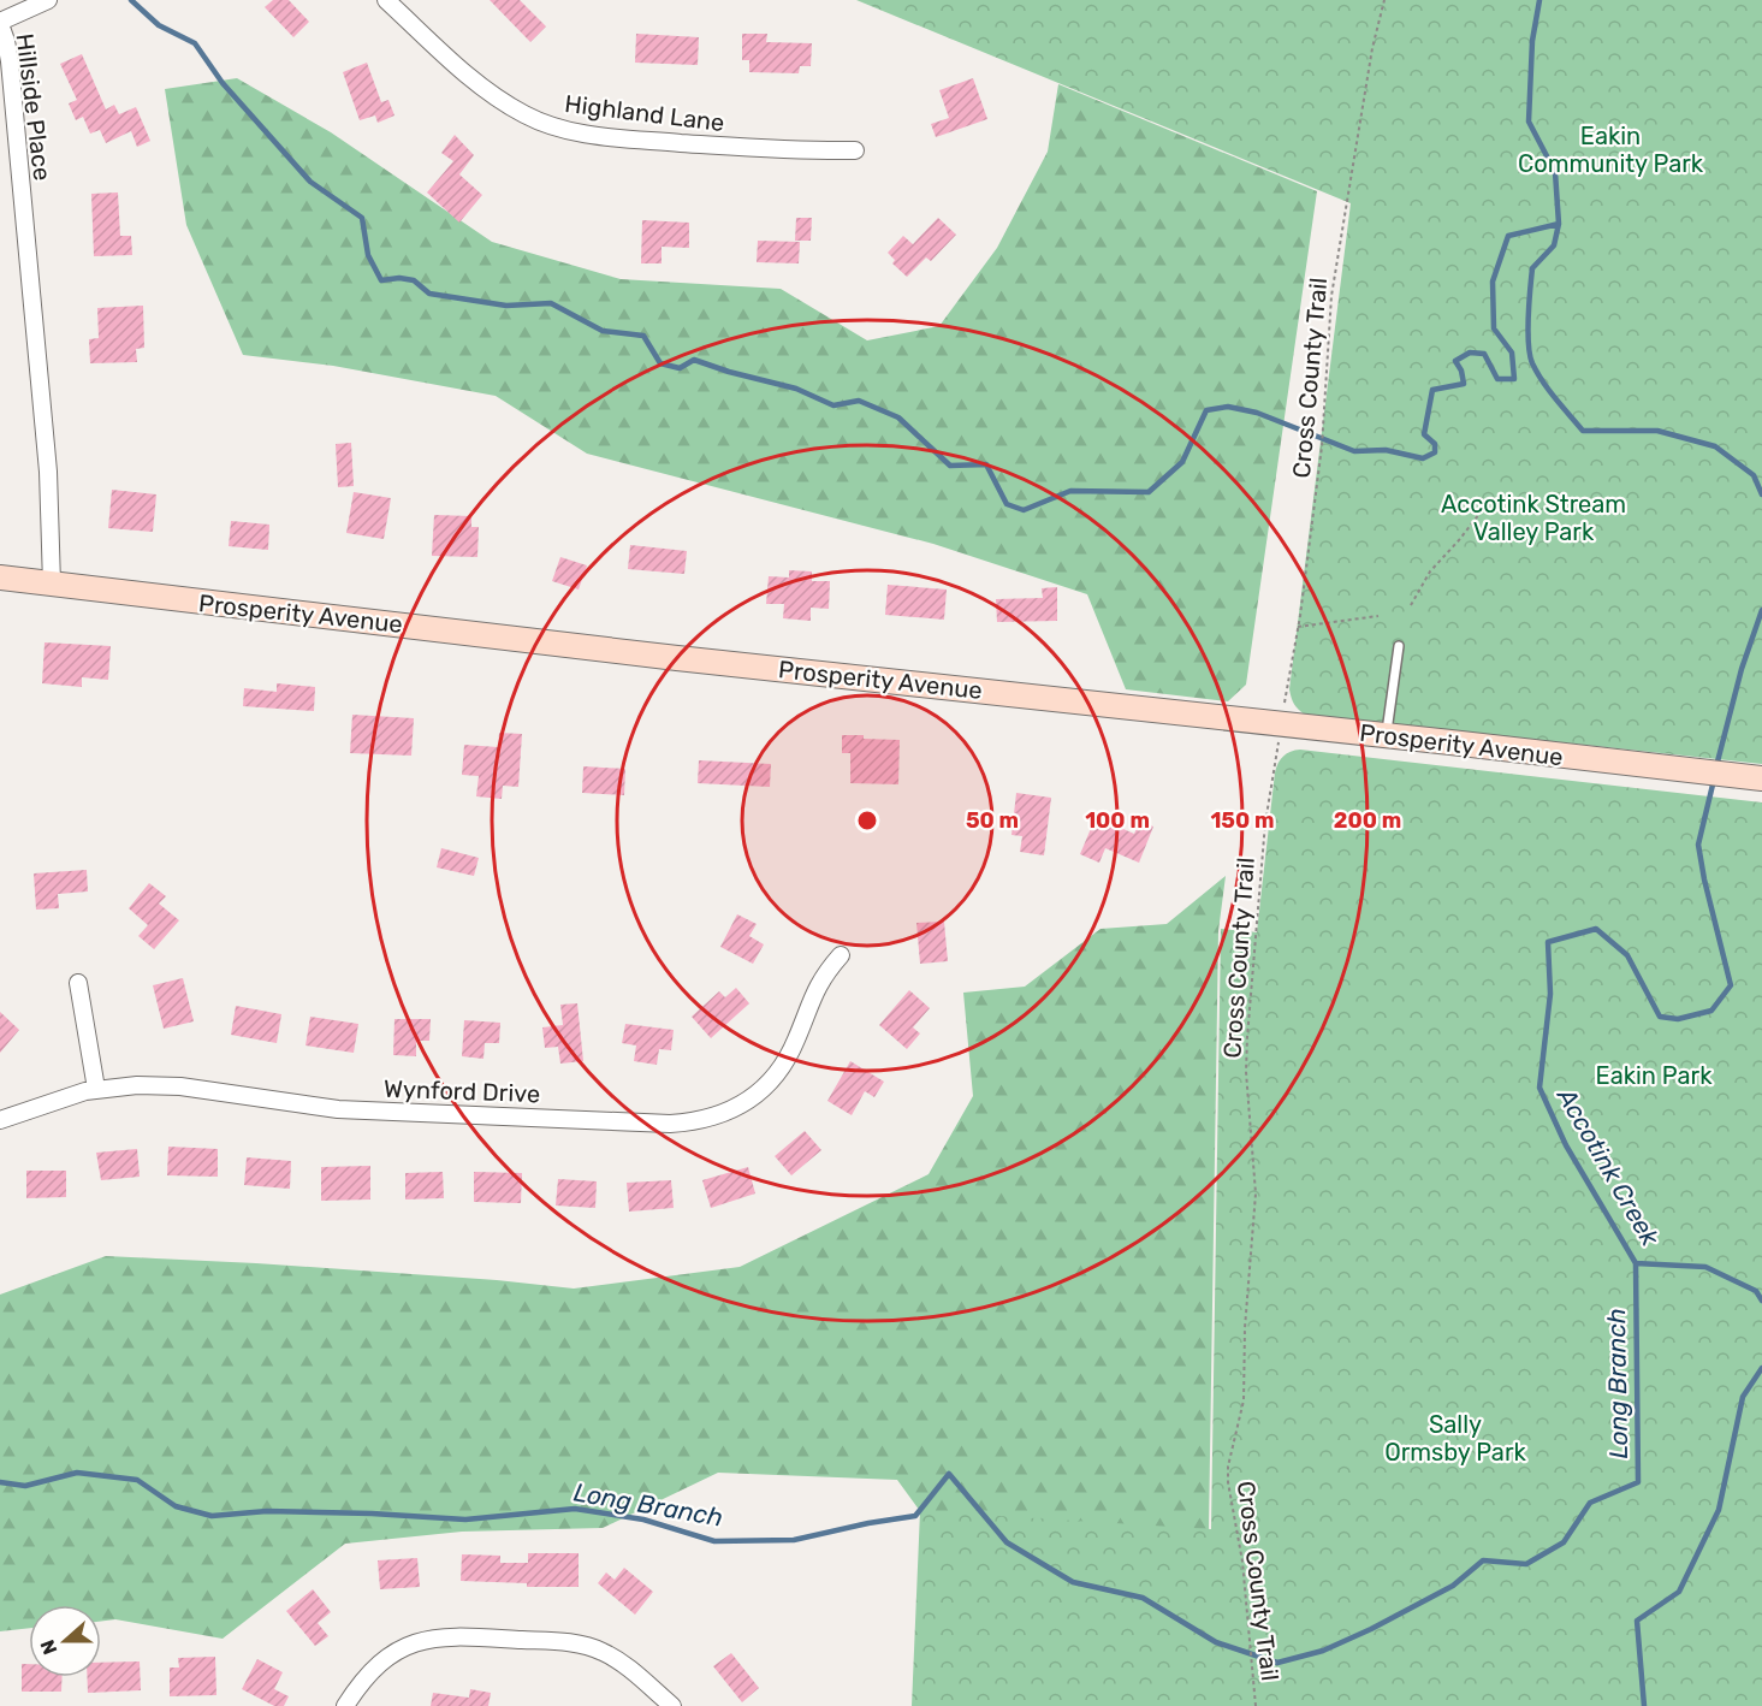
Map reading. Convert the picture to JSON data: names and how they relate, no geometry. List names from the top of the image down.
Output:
{
  "streets": {
    "main road": ["Prosperity Avenue"],
    "street": ["Hillside Place", "Highland Lane", "Wynford Drive"],
    "path": ["Cross County Trail"]
  },
  "crossings": [
    ["Hillside Place", "Prosperity Avenue"],
    ["Cross County Trail", "Prosperity Avenue"]
  ],
  "water": ["Accotink Creek", "Long Branch"],
  "parks": [
    "Eakin Community Park",
    "Accotink Stream Valley Park",
    "Eakin Park",
    "Sally Ormsby Park"
  ],
  "north": "left",
  "rings": [
    "50 m",
    "100 m",
    "150 m",
    "200 m"
  ]
}
